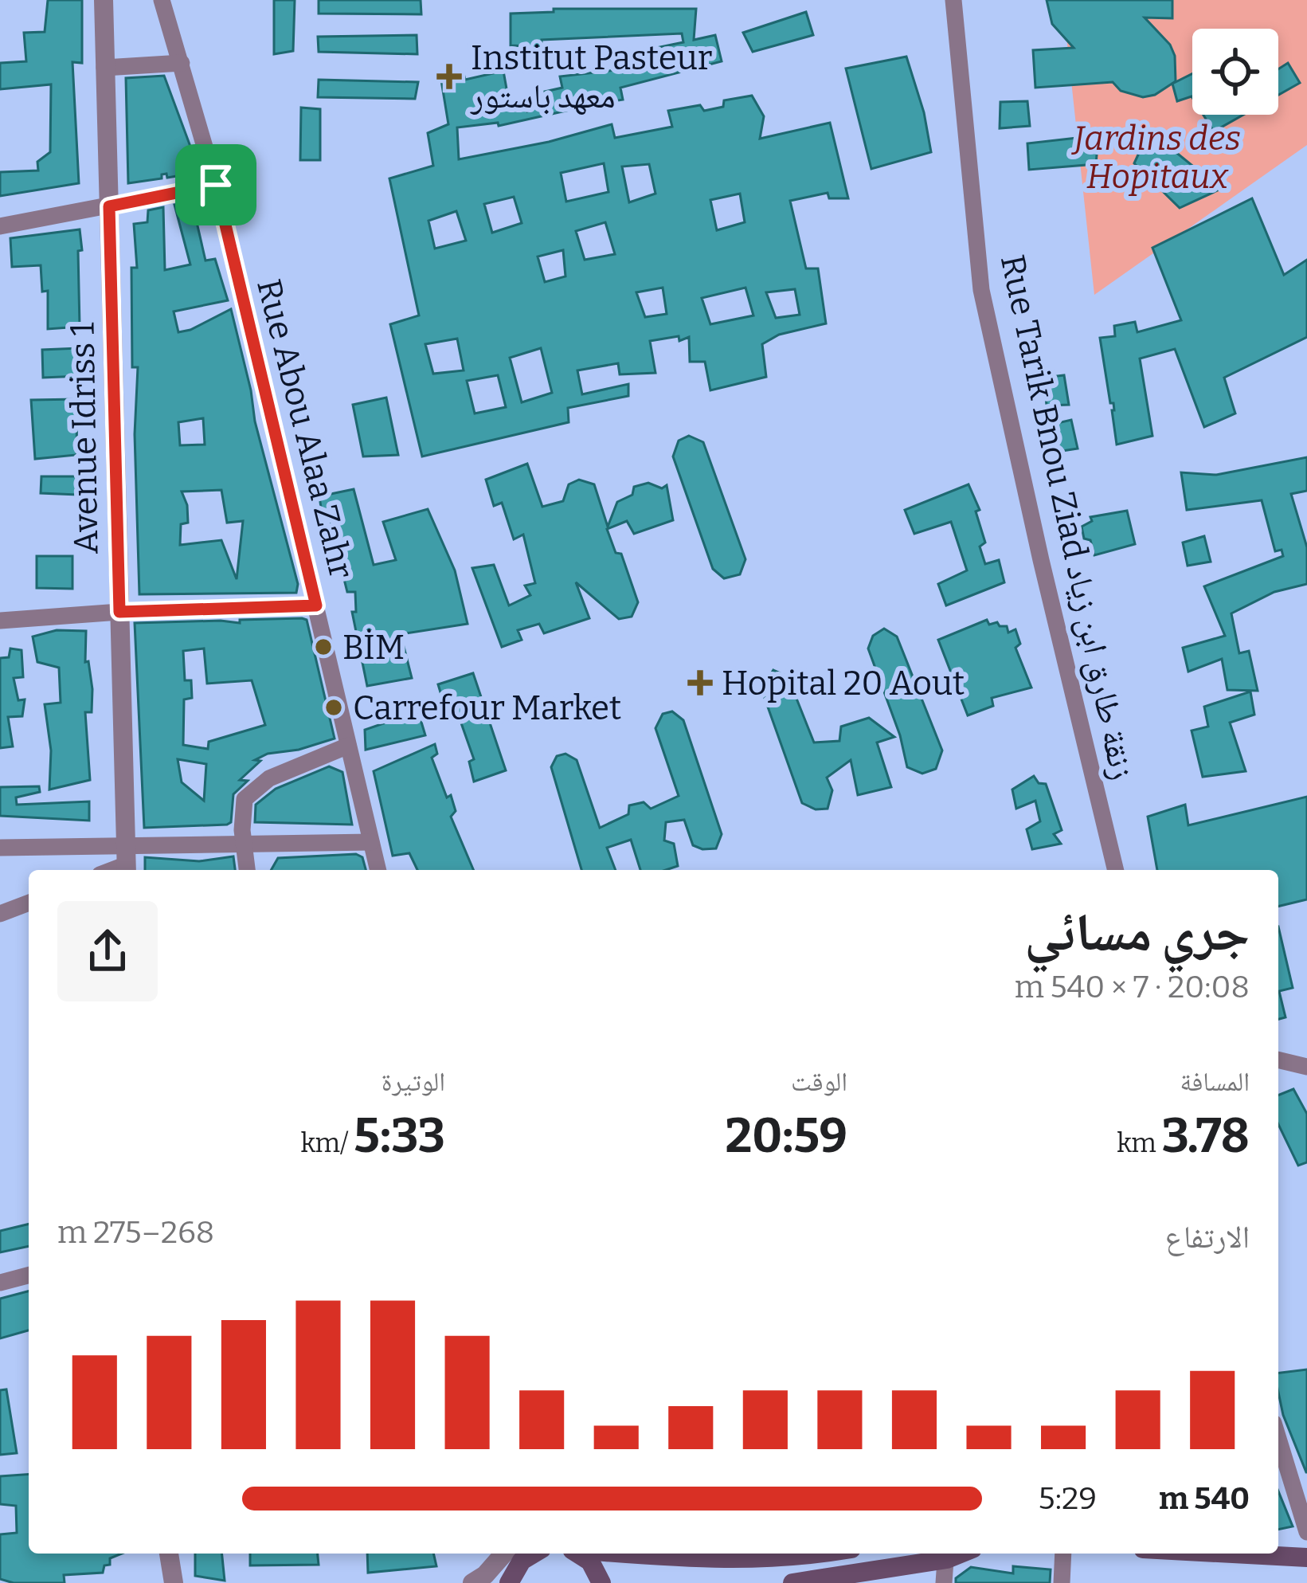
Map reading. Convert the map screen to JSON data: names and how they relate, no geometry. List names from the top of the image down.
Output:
{
  "streets": {
    "street": ["Rue Abou Alaa Zahr", "Avenue Idriss 1", "Rue Tarik Bnou Ziad زنقة طارق ابن زياد"]
  },
  "parks": ["Jardins des Hopitaux"],
  "places": {
    "health": ["Institut Pasteur معهد باستور", "Hopital 20 Aout"],
    "other": ["BİM", "Carrefour Market"]
  },
  "page": {
    "heading": ["جري مسائي", "20:08 · 7 × 540 m"],
    "stats": [
      ["المسافة", "3.78 km"],
      ["الوقت", "20:59"],
      ["الوتيرة", "5:33 /km"]
    ],
    "chart": ["الارتفاع", "268–275 m"],
    "list": [
      {
        "name": "540 m",
        "note": "5:29"
      }
    ]
  }
}
